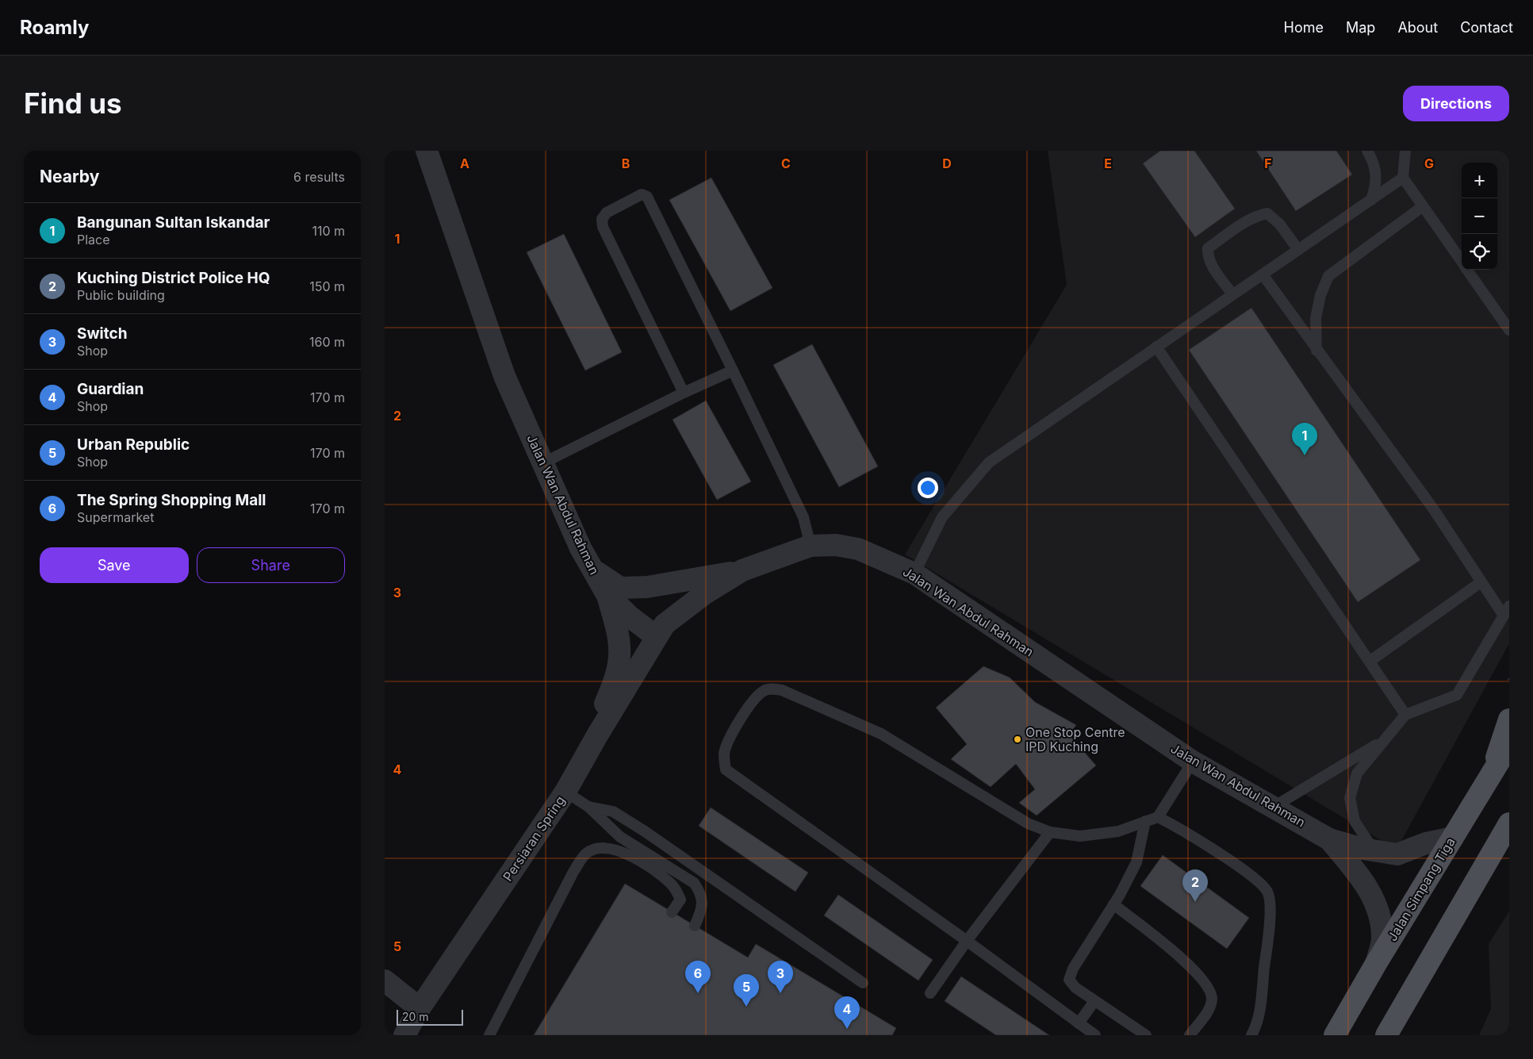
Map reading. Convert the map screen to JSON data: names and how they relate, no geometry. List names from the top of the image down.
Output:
{
  "streets": {
    "main road": ["Jalan Simpang Tiga"],
    "street": ["Jalan Wan Abdul Rahman", "Persiaran Spring"]
  },
  "crossings": [
    ["Jalan Wan Abdul Rahman", "Persiaran Spring"]
  ],
  "places": ["One Stop Centre IPD Kuching"],
  "scale_bar": "20 m",
  "page": {
    "header": "Roamly",
    "nav": [
      "Home",
      "Map",
      "About",
      "Contact"
    ],
    "buttons": [
      "Directions",
      ["Save", "Share"]
    ],
    "title": "Find us",
    "heading": ["Nearby", "6 results"],
    "map_buttons": ["+", "−"],
    "list": [
      {
        "mark": "1",
        "name": "Bangunan Sultan Iskandar",
        "note": "Place",
        "value": "110 m"
      },
      {
        "mark": "2",
        "name": "Kuching District Police HQ",
        "note": "Public building",
        "value": "150 m"
      },
      {
        "mark": "3",
        "name": "Switch",
        "note": "Shop",
        "value": "160 m"
      },
      {
        "mark": "4",
        "name": "Guardian",
        "note": "Shop",
        "value": "170 m"
      },
      {
        "mark": "5",
        "name": "Urban Republic",
        "note": "Shop",
        "value": "170 m"
      },
      {
        "mark": "6",
        "name": "The Spring Shopping Mall",
        "note": "Supermarket",
        "value": "170 m"
      }
    ],
    "pins": [
      "1",
      "2",
      "3",
      "6",
      "5",
      "4"
    ],
    "scale": "20 m"
  },
  "grid": {
    "columns": [
      "A",
      "B",
      "C",
      "D",
      "E",
      "F",
      "G"
    ],
    "rows": [
      "1",
      "2",
      "3",
      "4",
      "5"
    ]
  }
}
